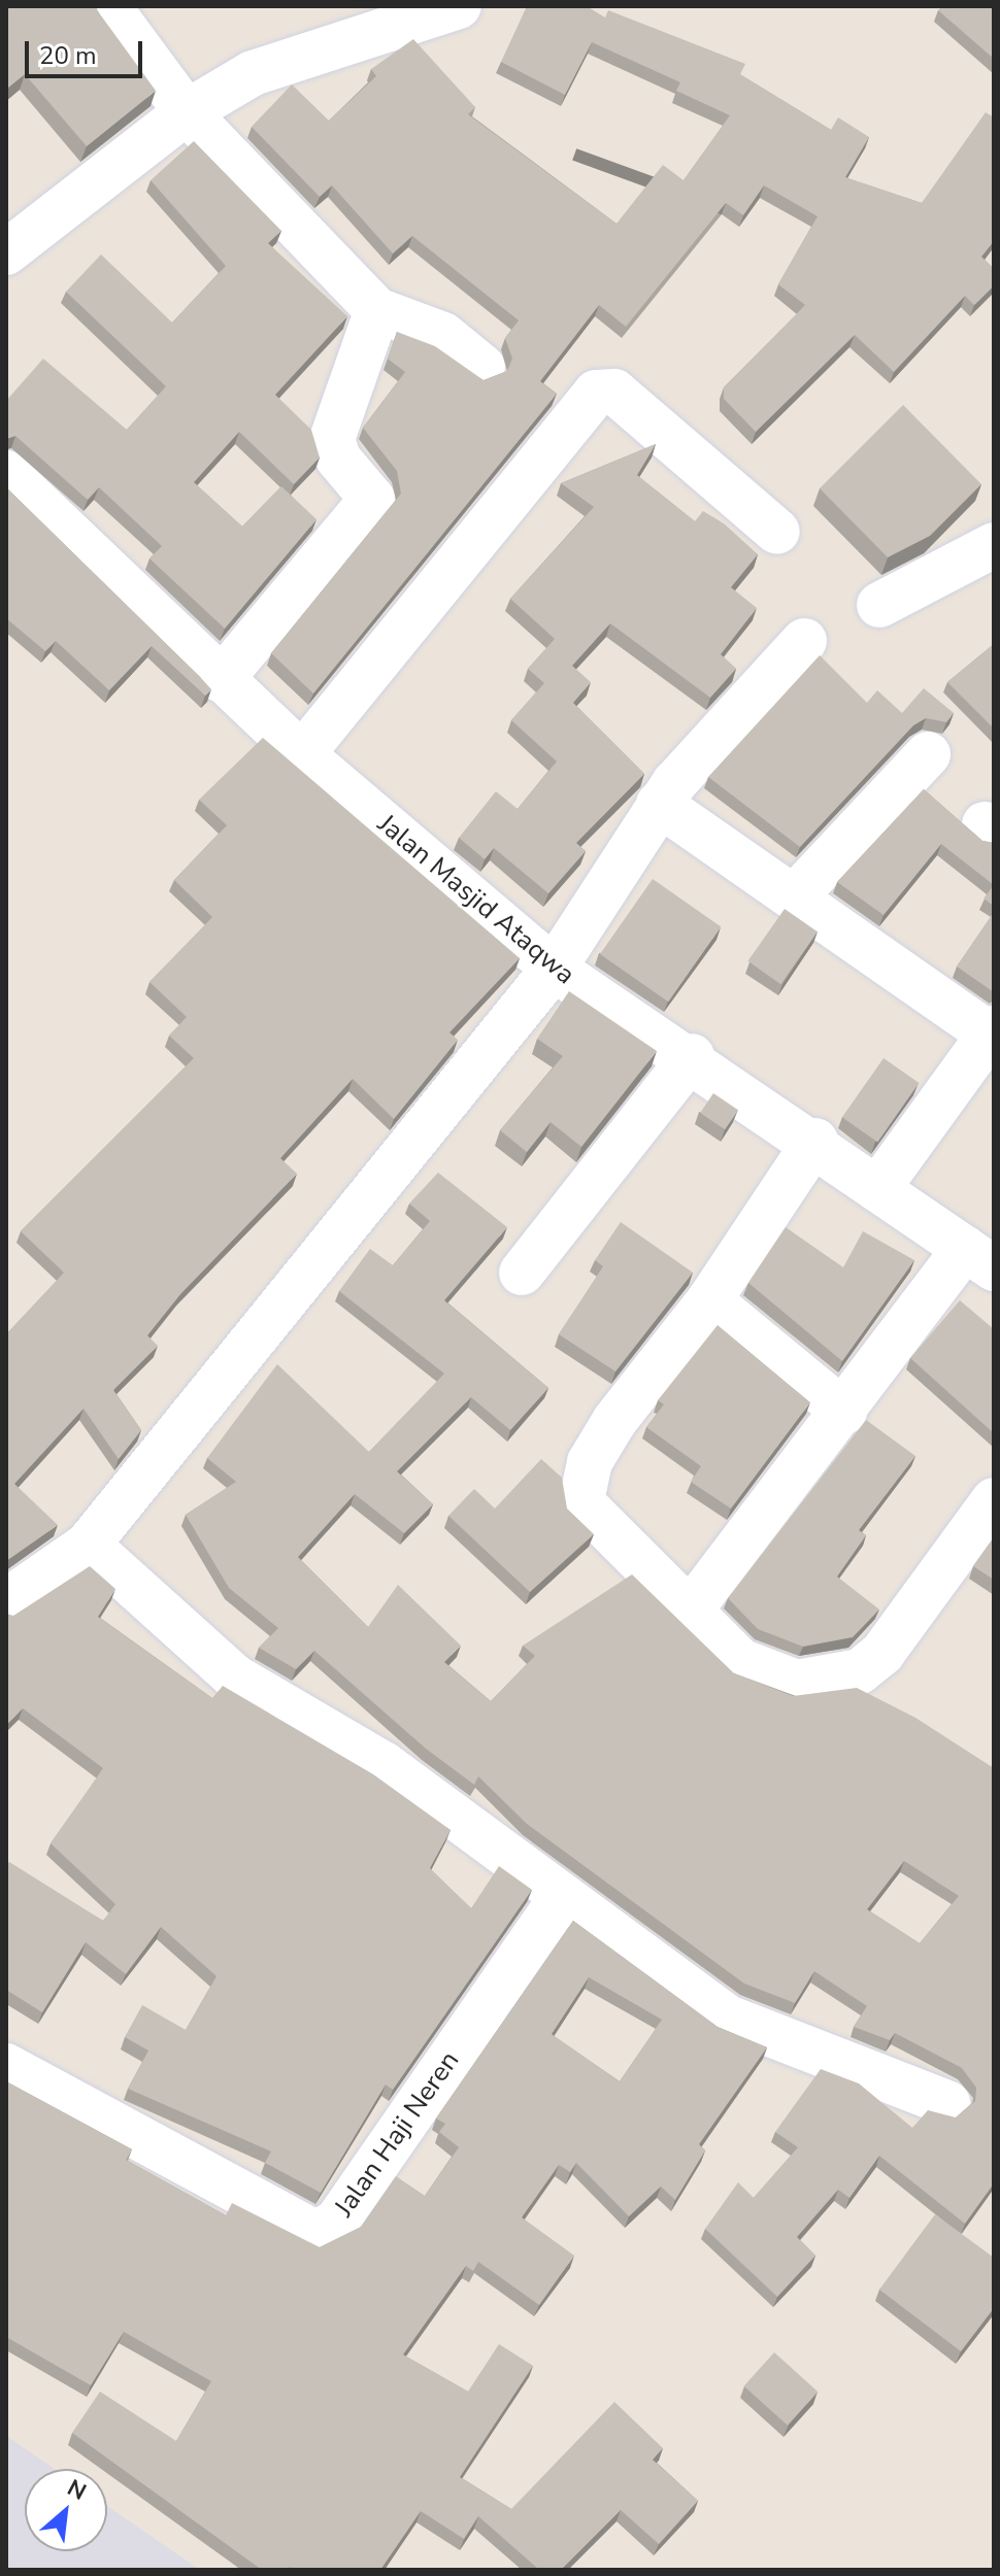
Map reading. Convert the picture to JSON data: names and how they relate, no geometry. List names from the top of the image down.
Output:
{
  "streets": {
    "street": ["Jalan Masjid Ataqwa", "Jalan Haji Neren"]
  },
  "scale_bar": "20 m",
  "north": "top right"
}
